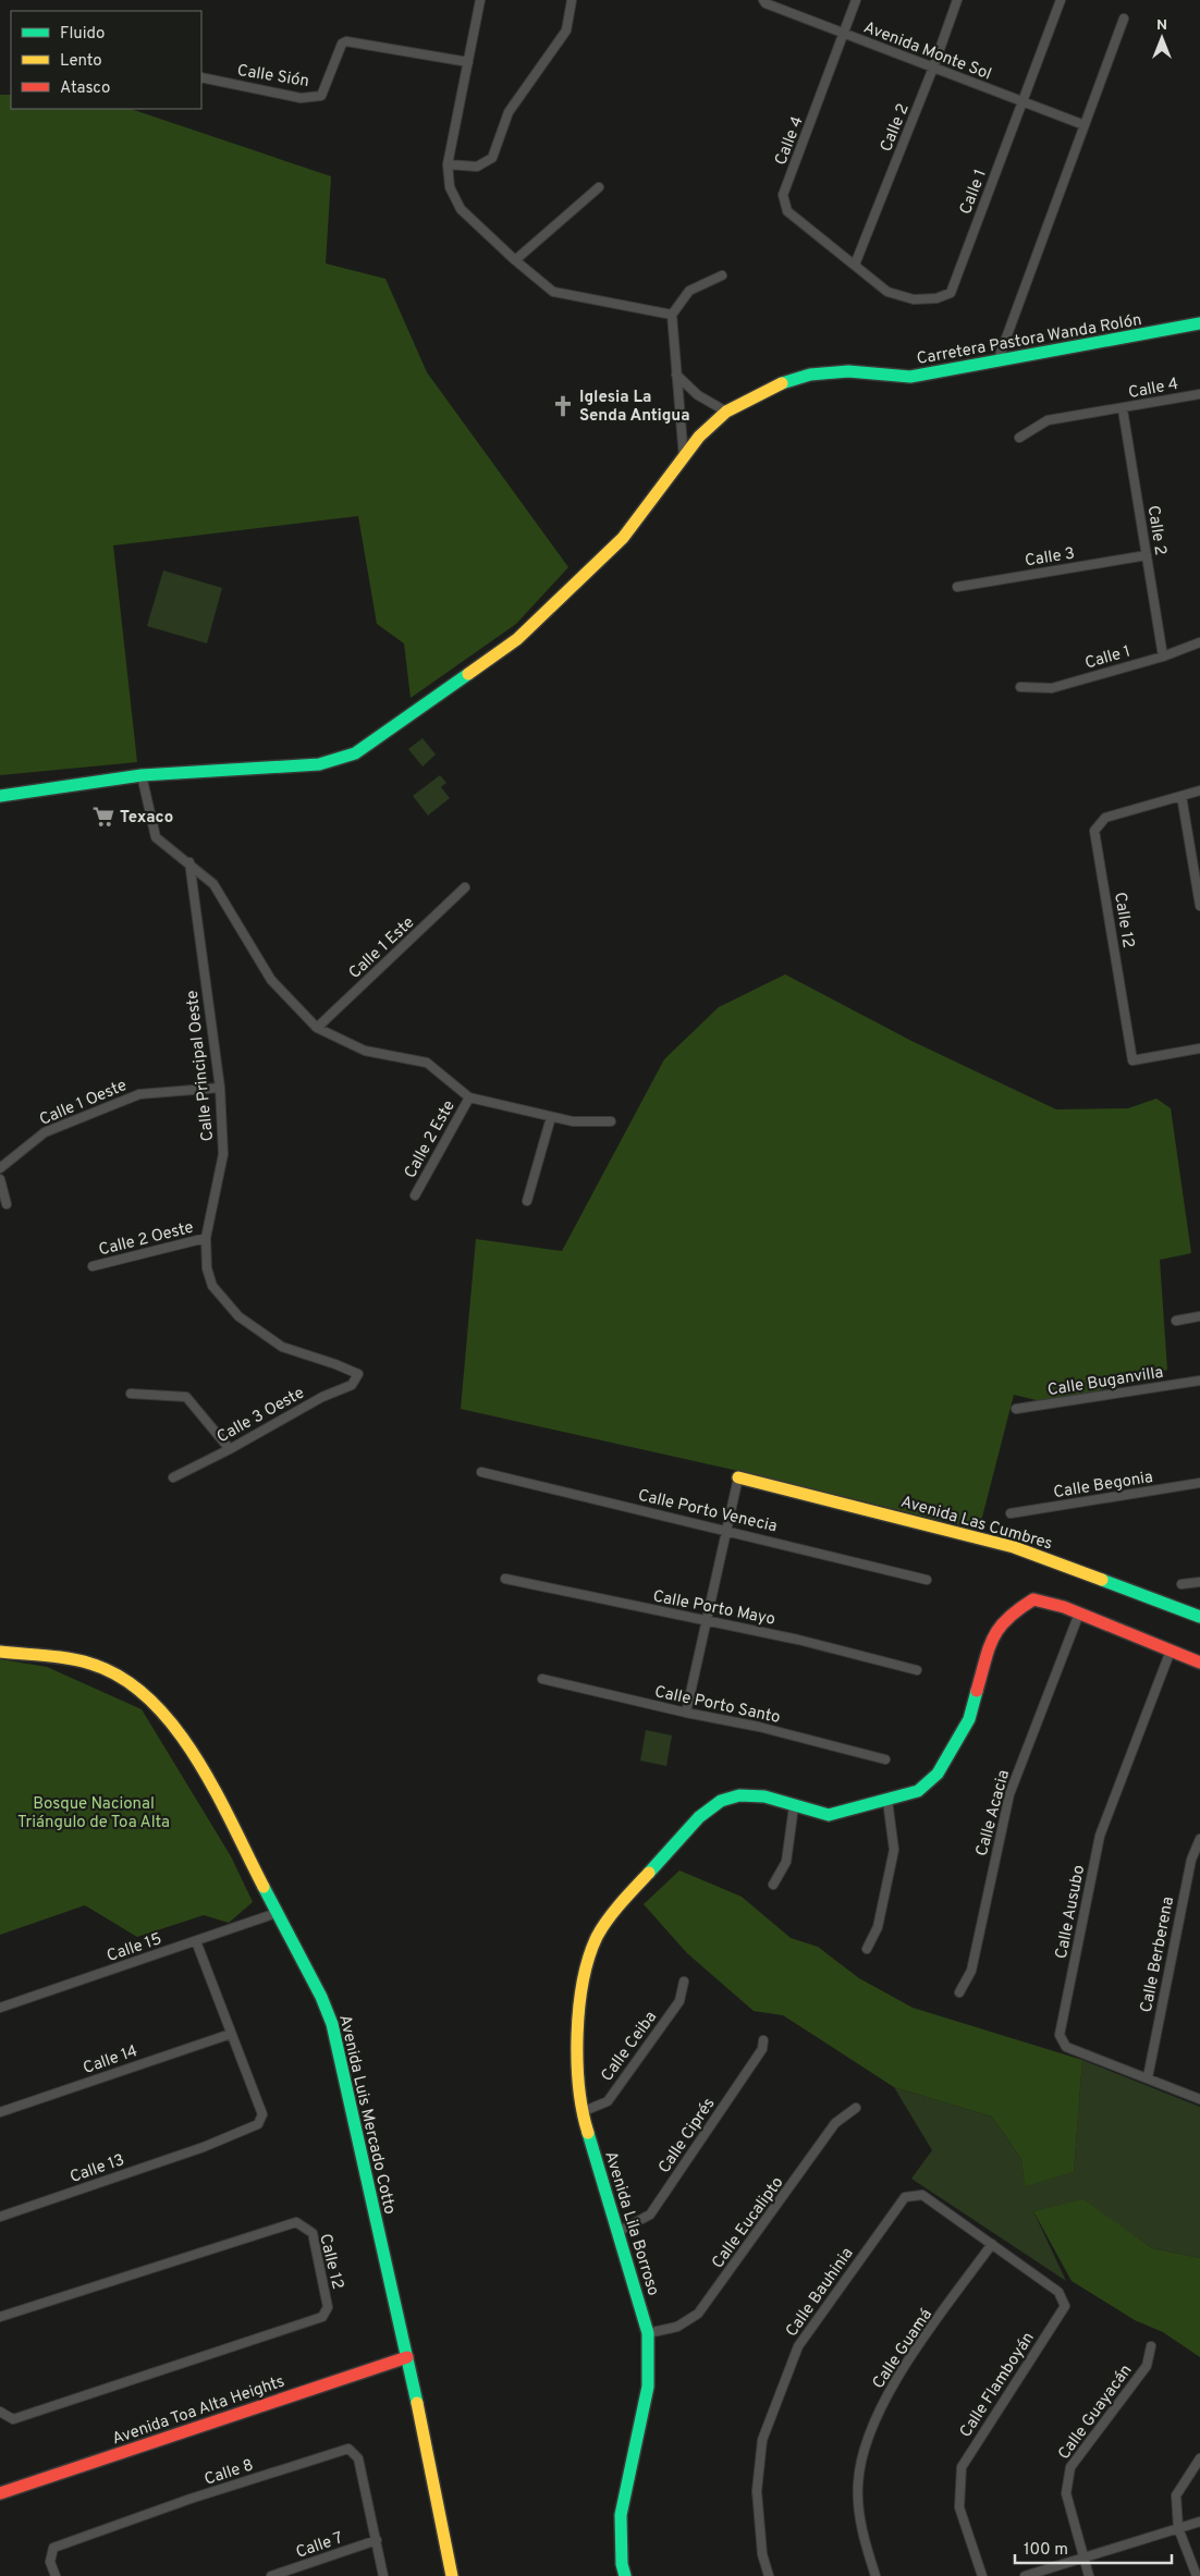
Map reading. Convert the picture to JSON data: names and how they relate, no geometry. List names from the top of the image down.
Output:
{
  "streets": {
    "street": [
      "Avenida Monte Sol",
      "Calle Sión",
      "Calle 2",
      "Calle 4",
      "Calle 1",
      "Carretera Pastora Wanda Rolón",
      "Calle 3",
      "Calle 12",
      "Calle 1 Este",
      "Calle Principal Oeste",
      "Calle 1 Oeste",
      "Calle 2 Este",
      "Calle 2 Oeste",
      "Calle Buganvilla",
      "Calle 3 Oeste",
      "Calle Begonia",
      "Calle Porto Venecia",
      "Avenida Las Cumbres",
      "Calle Porto Mayo",
      "Calle Porto Santo",
      "Calle Acacia",
      "Calle Ausubo",
      "Calle 15",
      "Calle Berberena",
      "Calle Ceiba",
      "Calle 14",
      "Avenida Luis Mercado Cotto",
      "Calle Ciprés",
      "Calle 13",
      "Calle Eucalipto",
      "Avenida Lila Borroso",
      "Calle Bauhinia",
      "Calle Guamá",
      "Calle Flamboyán",
      "Avenida Toa Alta Heights",
      "Calle Guayacán",
      "Calle 8",
      "Calle 7"
    ]
  },
  "crossings": [
    ["Avenida Monte Sol", "Calle 2"],
    ["Avenida Monte Sol", "Calle 4"],
    ["Avenida Monte Sol", "Calle 1"],
    ["Calle 2", "Calle 4"],
    ["Calle 2", "Calle 1"],
    ["Calle 2", "Calle 3"],
    ["Calle 4", "Calle 1"],
    ["Calle Principal Oeste", "Calle 1 Oeste"],
    ["Calle Principal Oeste", "Calle 2 Oeste"],
    ["Calle Principal Oeste", "Calle 3 Oeste"],
    ["Calle Acacia", "Avenida Lila Borroso"],
    ["Calle Ausubo", "Calle Berberena"],
    ["Calle Ausubo", "Avenida Lila Borroso"],
    ["Calle 15", "Avenida Luis Mercado Cotto"],
    ["Calle Ceiba", "Avenida Lila Borroso"],
    ["Calle 14", "Calle 13"],
    ["Avenida Luis Mercado Cotto", "Avenida Toa Alta Heights"],
    ["Calle Ciprés", "Avenida Lila Borroso"],
    ["Calle Eucalipto", "Avenida Lila Borroso"],
    ["Calle Bauhinia", "Calle Guamá"],
    ["Calle Bauhinia", "Calle Flamboyán"],
    ["Calle Guamá", "Calle Flamboyán"],
    ["Calle 8", "Calle 7"]
  ],
  "parks": ["Bosque Nacional Triángulo de Toa Alta"],
  "places": {
    "church": ["Iglesia La Senda Antigua"],
    "supermarket": ["Texaco"]
  },
  "legend": ["Fluido", "Lento", "Atasco"],
  "scale_bar": "100 m",
  "north": "top"
}
